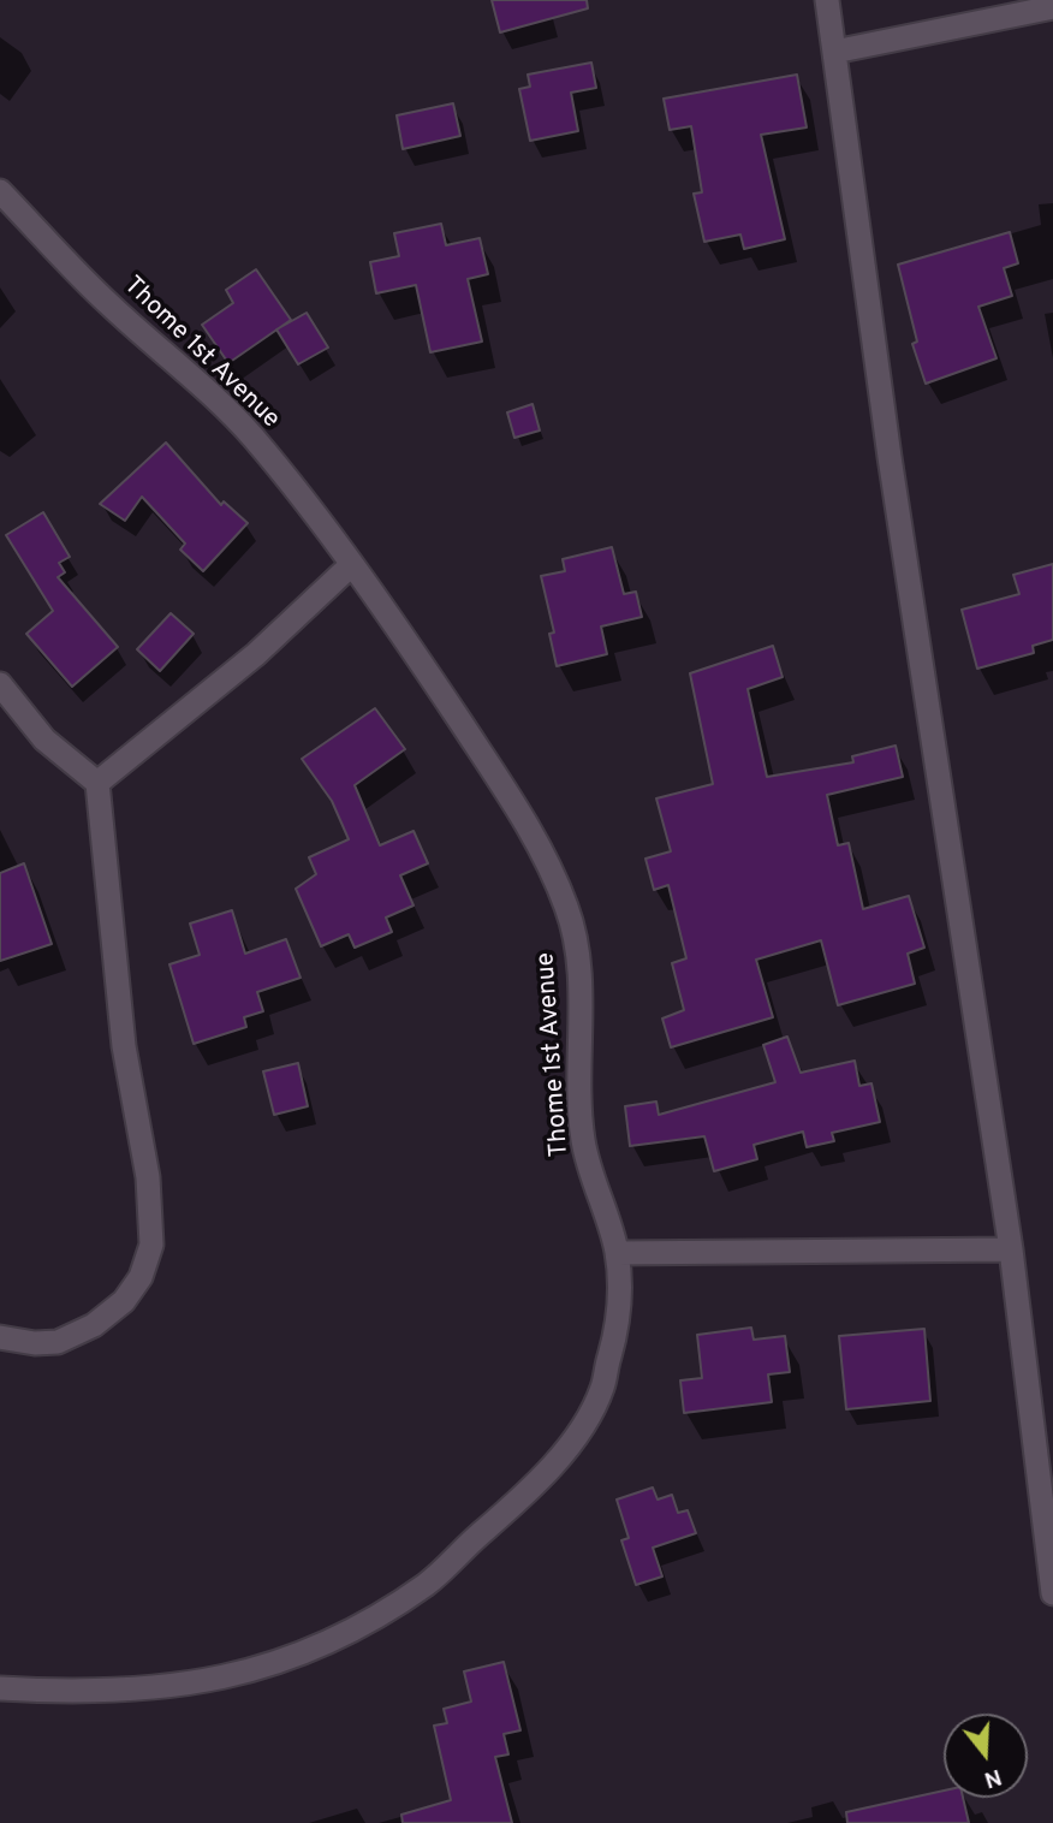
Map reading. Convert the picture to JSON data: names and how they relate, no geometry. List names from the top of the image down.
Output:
{
  "streets": {
    "street": ["Thome 1st Avenue"]
  },
  "north": "bottom"
}
